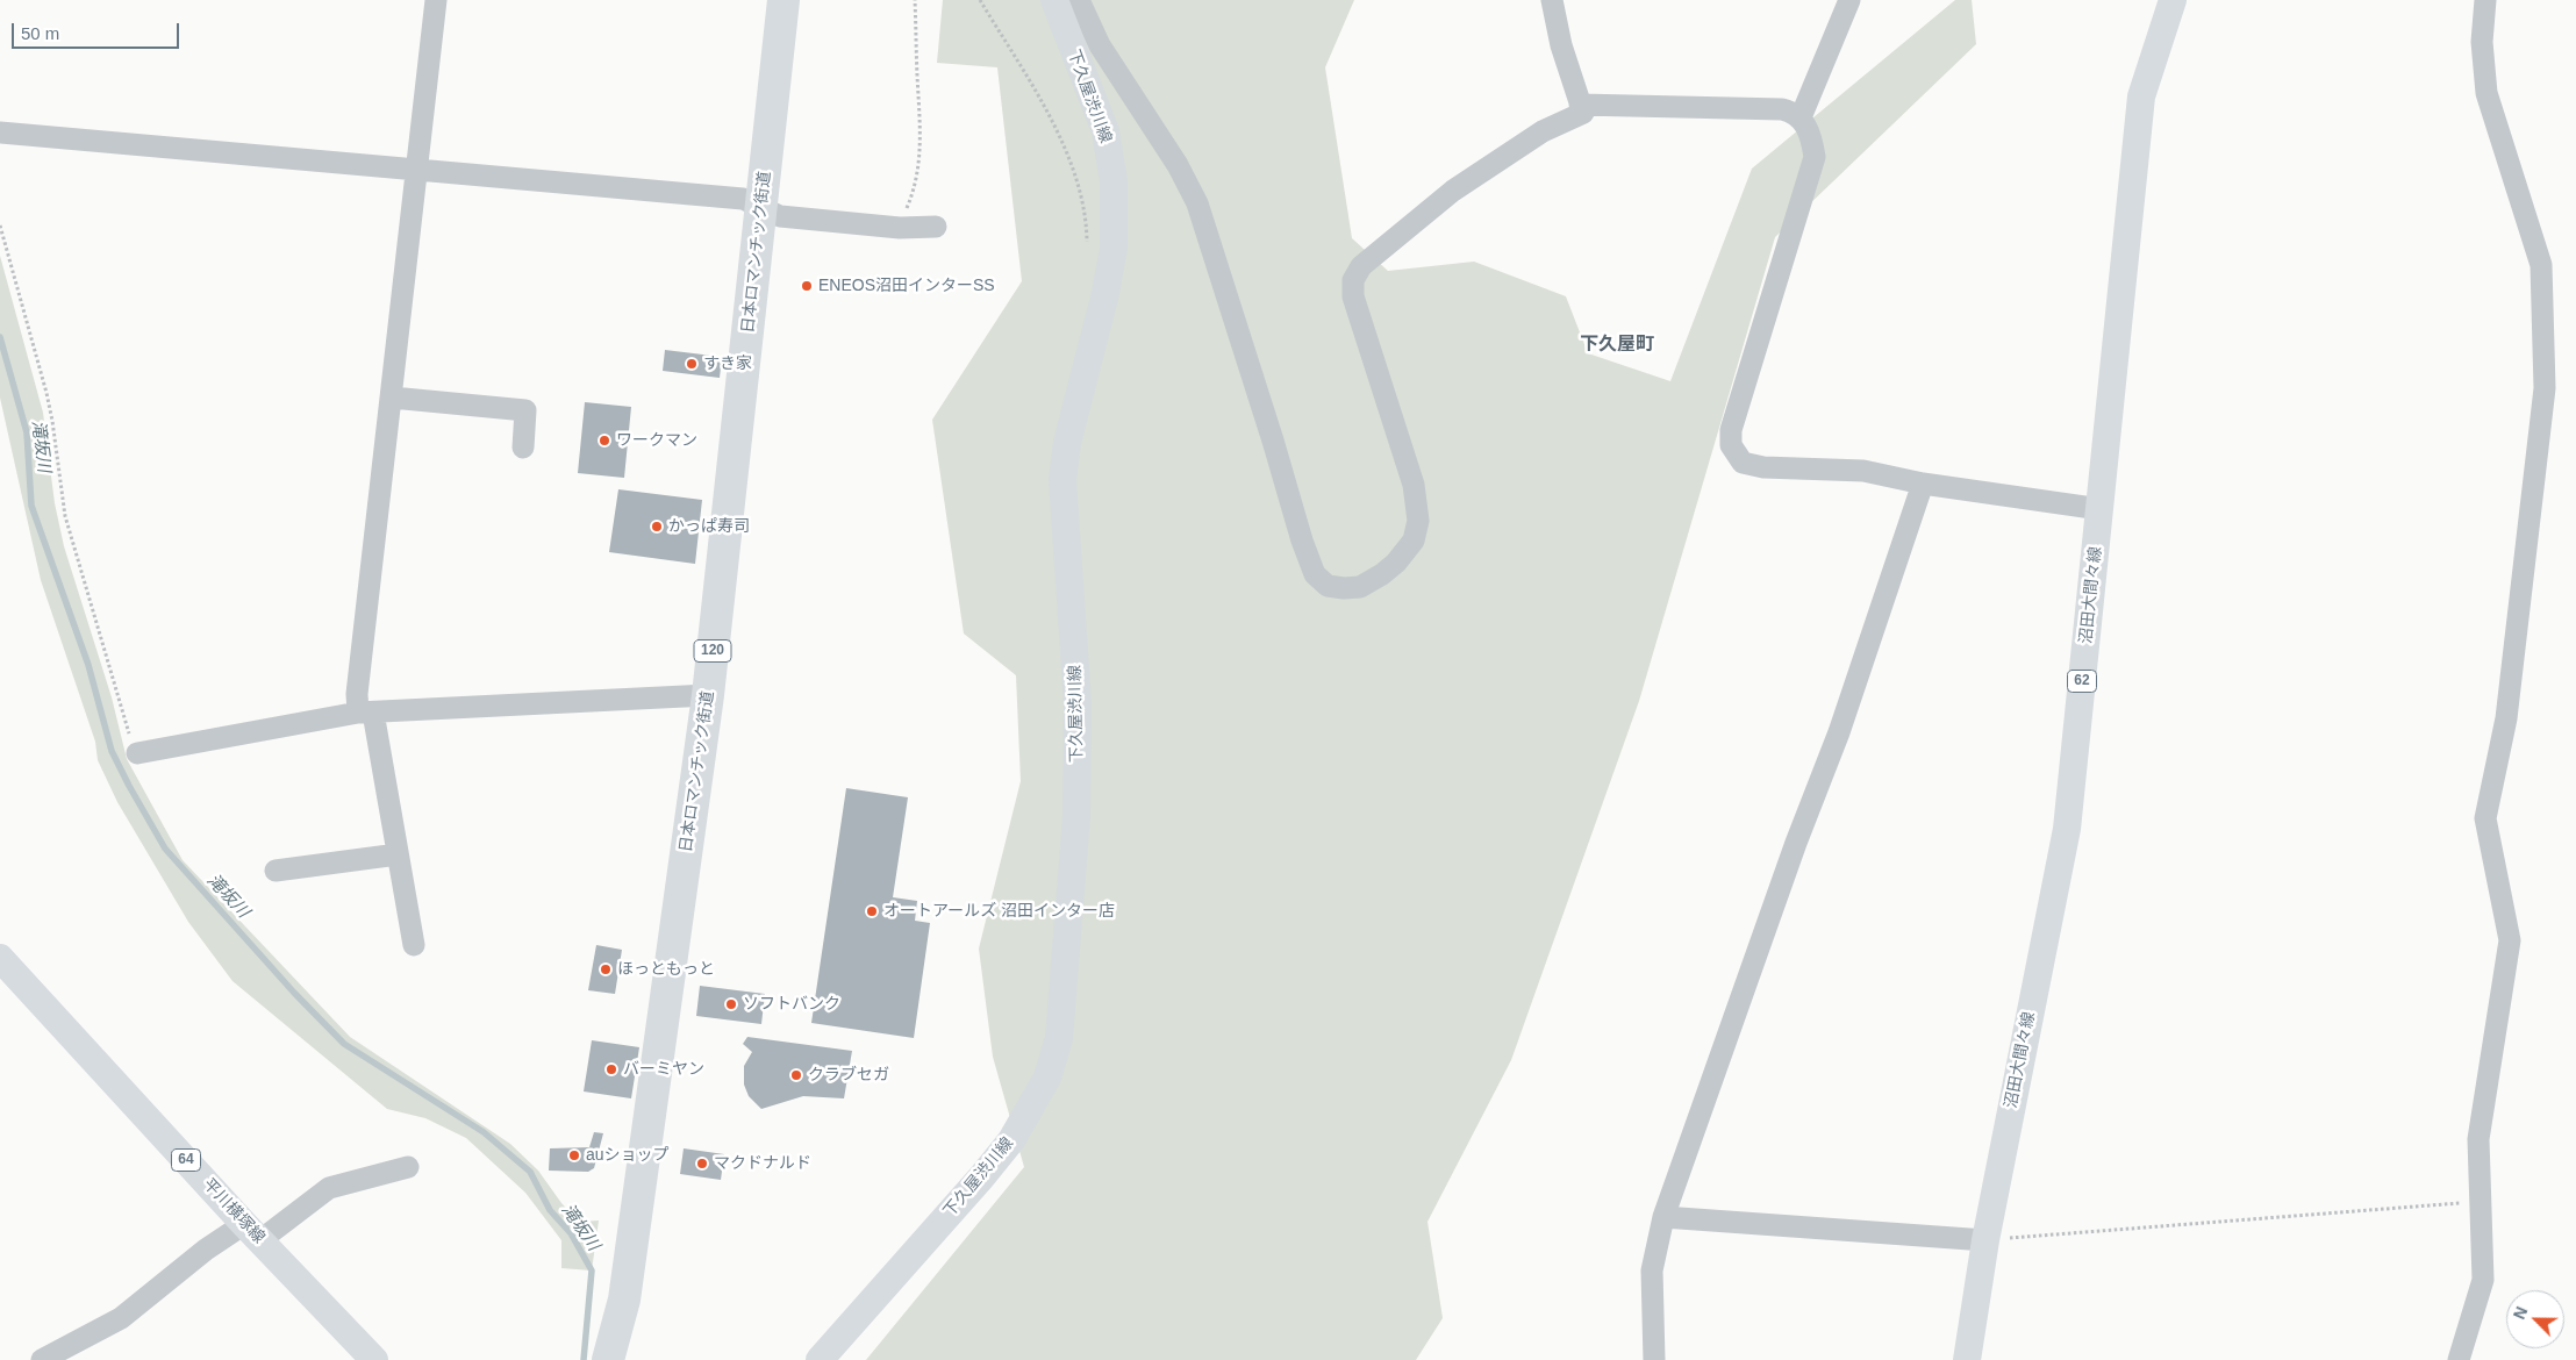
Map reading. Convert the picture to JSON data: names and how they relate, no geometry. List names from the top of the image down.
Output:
{
  "streets": {
    "highway": ["日本ロマンチック街道", "120"],
    "main road": [
      "下久屋渋川線",
      "沼田大間々線",
      "62",
      "64",
      "平川横塚線"
    ]
  },
  "districts": ["下久屋町"],
  "water": ["滝坂川"],
  "places": [
    "ENEOS沼田インターSS",
    "すき家",
    "ワークマン",
    "かっぱ寿司",
    "オートアールズ 沼田インター店",
    "ほっともっと",
    "ソフトバンク",
    "バーミヤン",
    "クラブセガ",
    "auショップ",
    "マクドナルド"
  ],
  "scale_bar": "50 m",
  "north": "top left"
}
